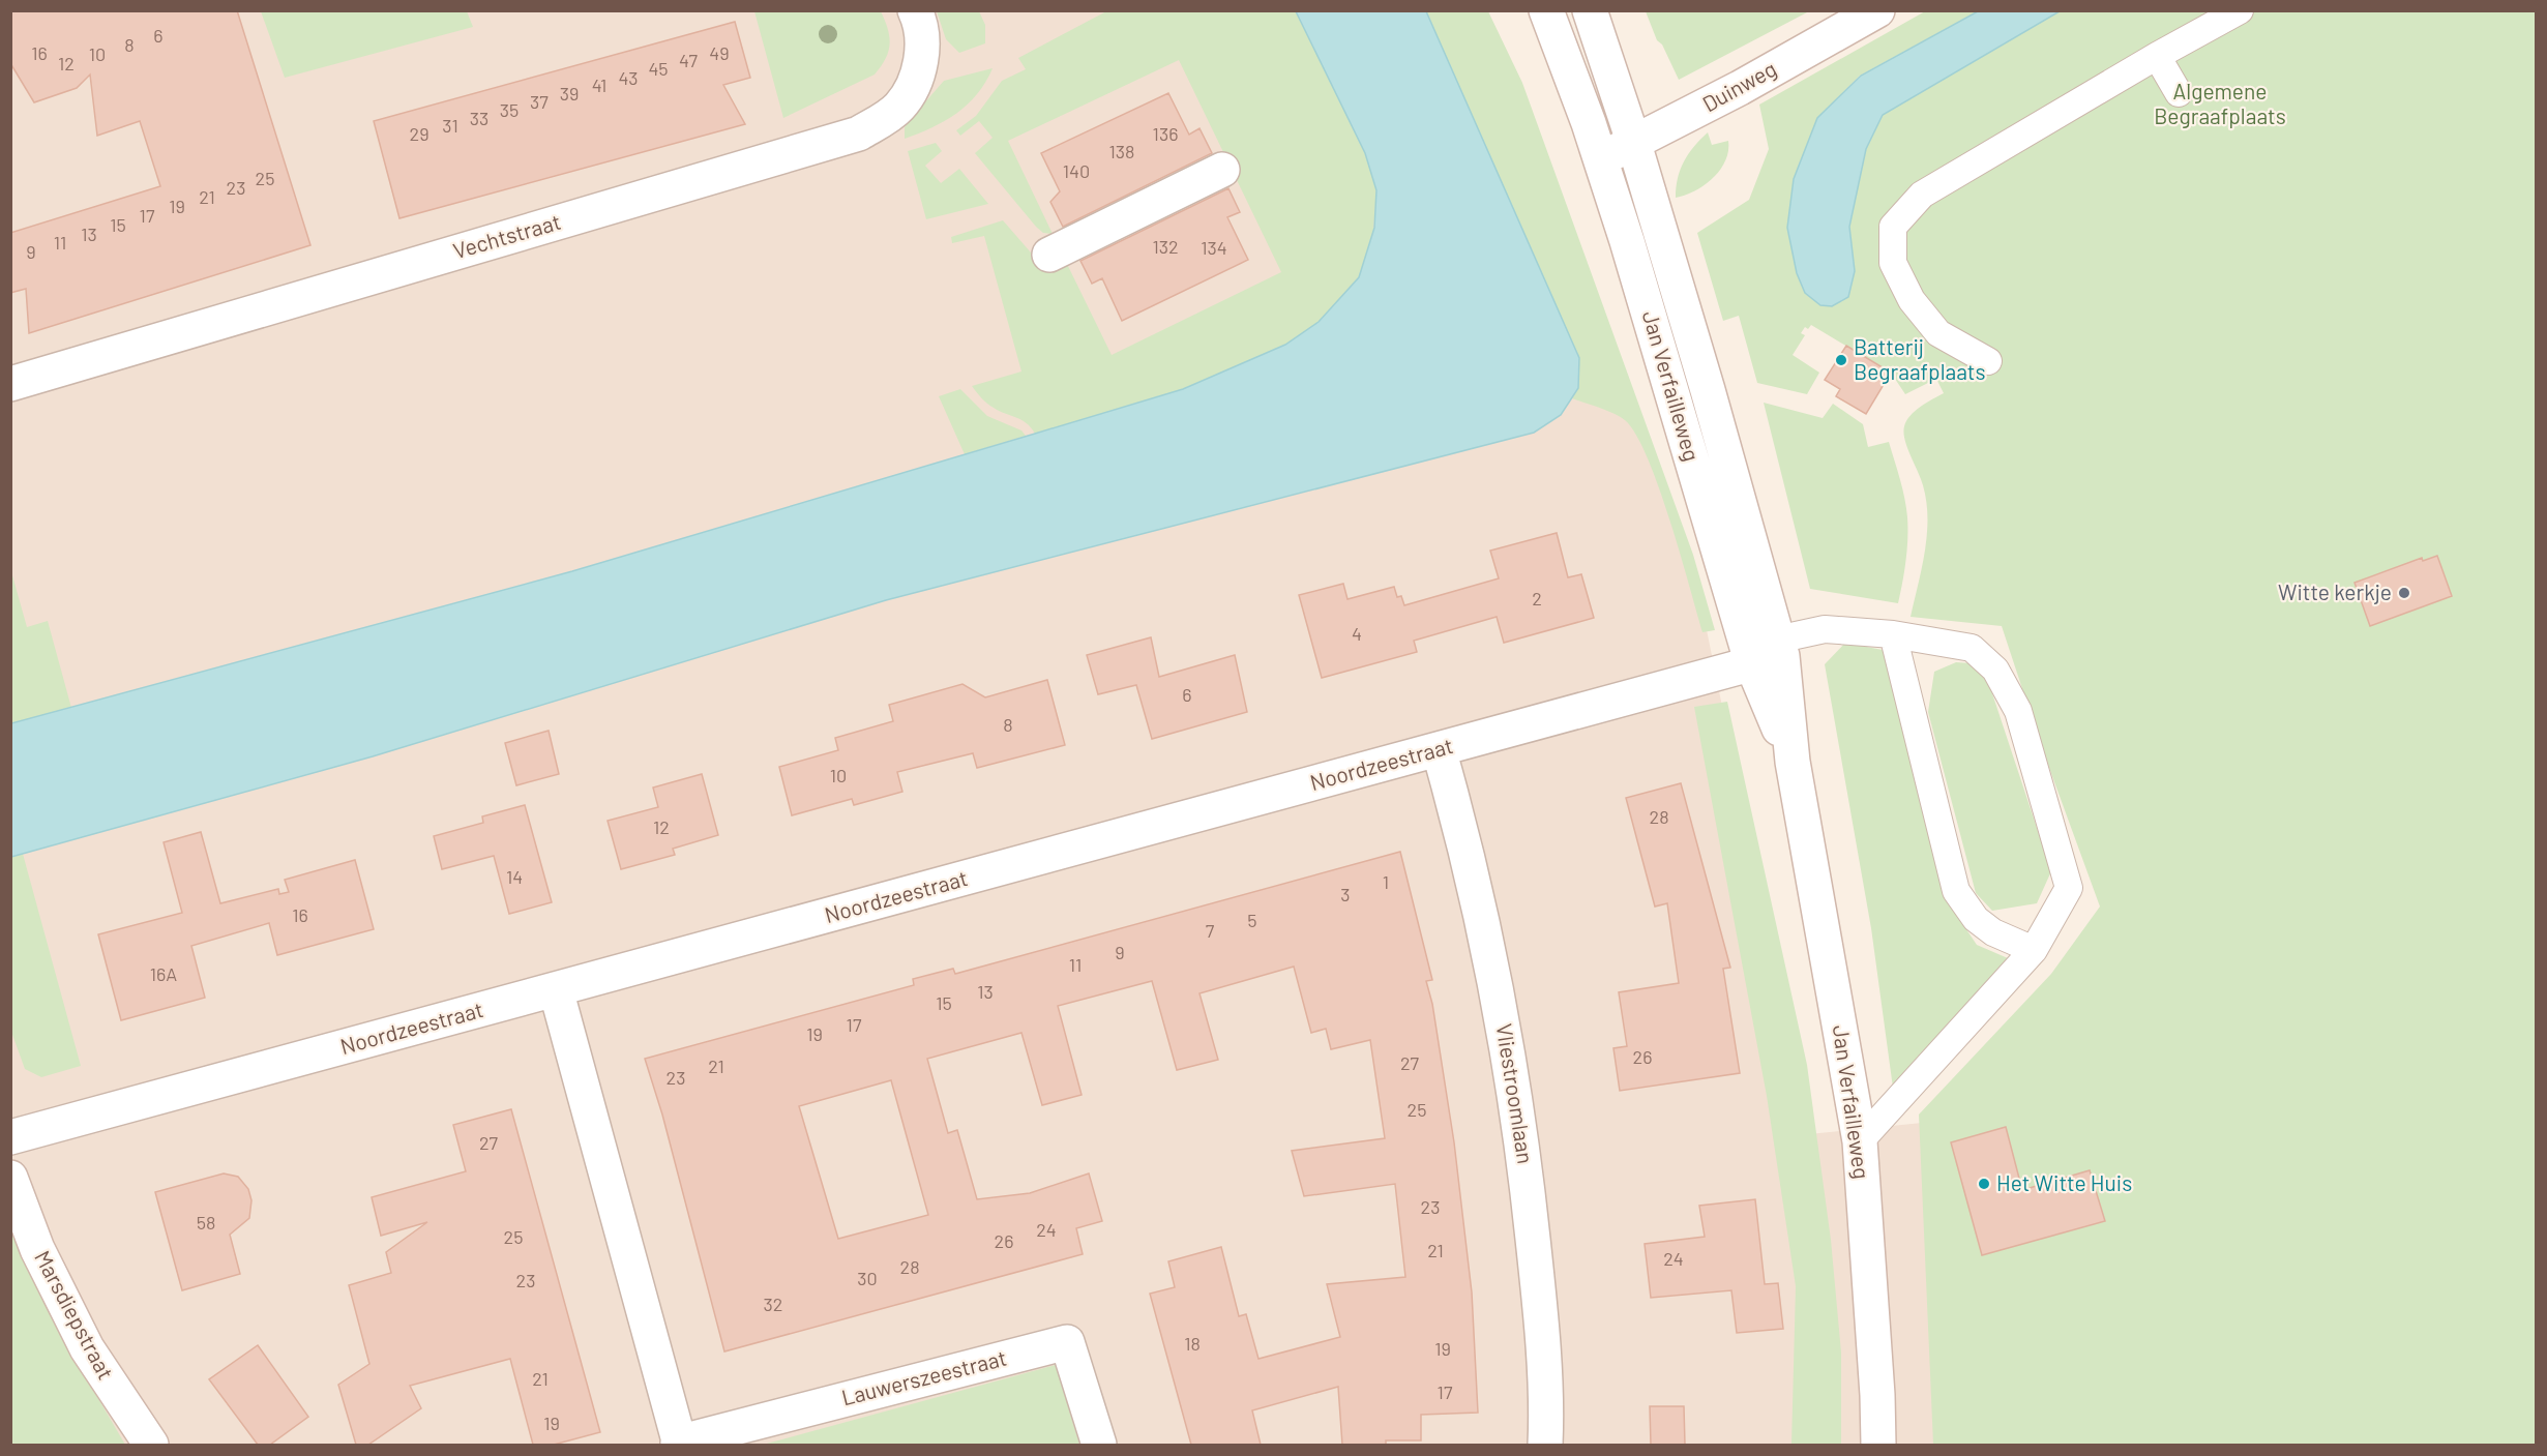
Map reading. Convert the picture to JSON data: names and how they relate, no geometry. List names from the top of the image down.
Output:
{
  "streets": {
    "street": [
      "Duinweg",
      "Vechtstraat",
      "Jan Verfailleweg",
      "Noordzeestraat",
      "Vliestroomlaan",
      "Marsdiepstraat",
      "Lauwerszeestraat"
    ]
  },
  "crossings": [
    ["Duinweg", "Jan Verfailleweg"],
    ["Jan Verfailleweg", "Noordzeestraat"],
    ["Noordzeestraat", "Vliestroomlaan"],
    ["Noordzeestraat", "Lauwerszeestraat"]
  ],
  "parks": ["Algemene Begraafplaats"],
  "places": ["Batterij Begraafplaats", "Witte kerkje", "Het Witte Huis"],
  "house_numbers": [
    "6",
    "8",
    "16",
    "49",
    "10",
    "47",
    "12",
    "45",
    "43",
    "41",
    "39",
    "37",
    "35",
    "33",
    "31",
    "29",
    "136",
    "138",
    "140",
    "25",
    "23",
    "21",
    "19",
    "17",
    "15",
    "13",
    "11",
    "132",
    "134",
    "9",
    "2",
    "4",
    "6",
    "8",
    "10",
    "28",
    "12",
    "14",
    "1",
    "3",
    "16",
    "5",
    "7",
    "9",
    "11",
    "16A",
    "13",
    "15",
    "17",
    "19",
    "26",
    "27",
    "21",
    "23",
    "25",
    "27",
    "23",
    "58",
    "24",
    "25",
    "26",
    "21",
    "24",
    "28",
    "30",
    "23",
    "32",
    "18",
    "19",
    "21",
    "17",
    "19"
  ]
}
